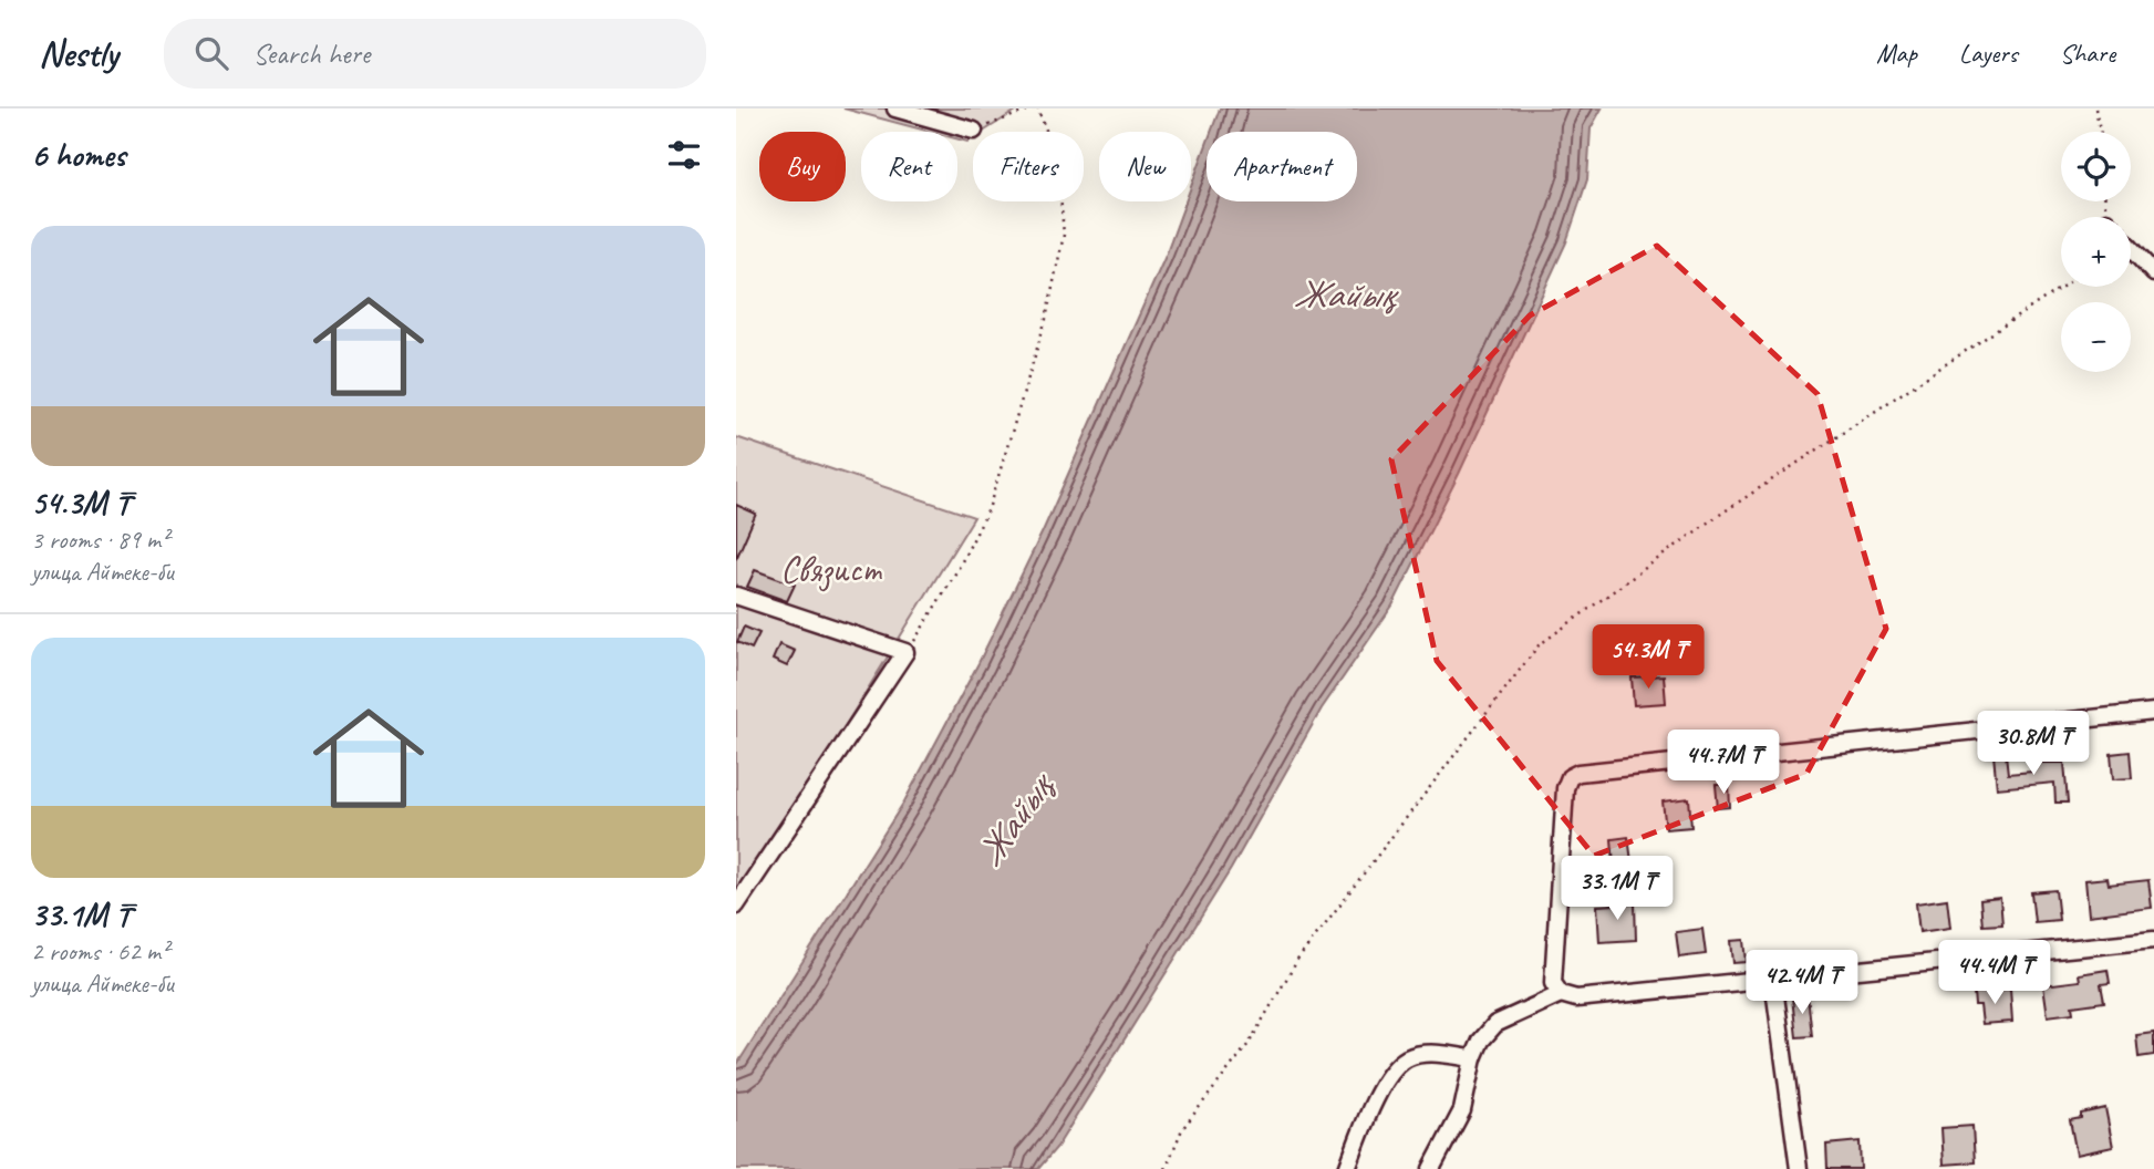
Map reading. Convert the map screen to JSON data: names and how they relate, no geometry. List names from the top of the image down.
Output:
{
  "water": ["Жайық"],
  "parks": ["Связист"],
  "page": {
    "header": "Nestly",
    "search": "Search here",
    "nav": ["Map", "Layers", "Share"],
    "heading": "6 homes",
    "map_buttons": ["+", "−"],
    "chip": [
      "Buy",
      "Rent",
      "Filters",
      "New",
      "Apartment"
    ],
    "list": [
      {
        "name": "54.3M ₸",
        "note": "3 rooms · 89 m² · улица Айтеке-би"
      },
      {
        "name": "33.1M ₸",
        "note": "2 rooms · 62 m² · улица Айтеке-би"
      }
    ],
    "price": [
      "54.3M ₸",
      "30.8M ₸",
      "44.7M ₸",
      "33.1M ₸",
      "44.4M ₸",
      "42.4M ₸"
    ]
  }
}
